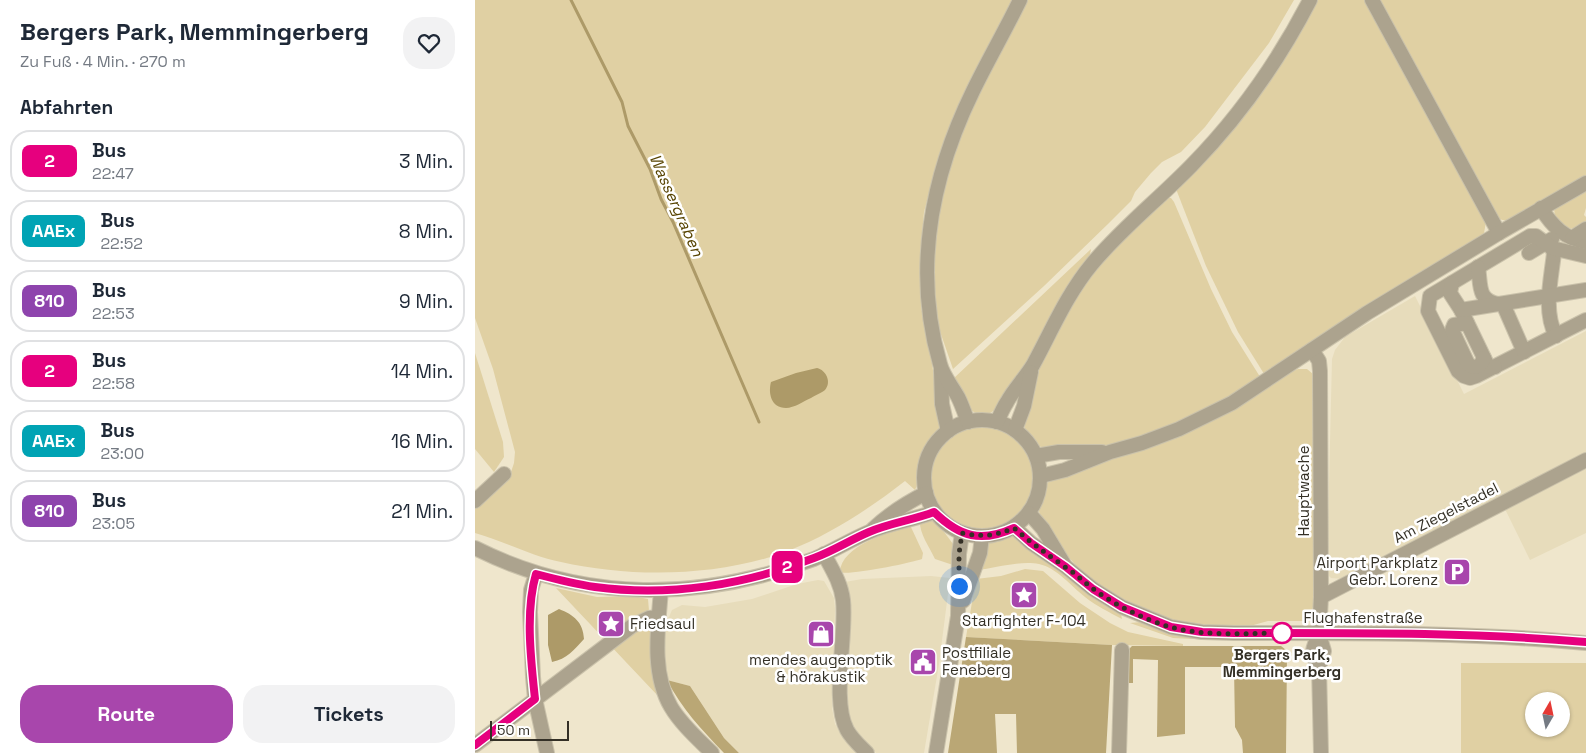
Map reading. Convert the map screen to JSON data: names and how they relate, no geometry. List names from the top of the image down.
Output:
{
  "streets": {
    "street": ["Hauptwache", "Am Ziegelstadel", "Flughafenstraße"]
  },
  "crossings": [
    ["Hauptwache", "Am Ziegelstadel"],
    ["Hauptwache", "Flughafenstraße"]
  ],
  "water": ["Wassergraben"],
  "places": {
    "parking": ["Airport Parkplatz Gebr. Lorenz"],
    "place": ["Starfighter F-104", "Friedsaul"],
    "other": ["Bergers Park, Memmingerberg"],
    "shop": ["mendes augenoptik & hörakustik"],
    "public building": ["Postfiliale Feneberg"]
  },
  "lines": ["bus line 2"],
  "scale_bar": "50 m",
  "north": "top",
  "page": {
    "heading": [
      ["Bergers Park, Memmingerberg", "Zu Fuß · 4 Min. · 270 m"],
      "Abfahrten"
    ],
    "on_map": "2",
    "list": [
      {
        "mark": "2",
        "name": "Bus",
        "note": "22:47",
        "value": "3 Min."
      },
      {
        "mark": "AAEx",
        "name": "Bus",
        "note": "22:52",
        "value": "8 Min."
      },
      {
        "mark": "810",
        "name": "Bus",
        "note": "22:53",
        "value": "9 Min."
      },
      {
        "mark": "2",
        "name": "Bus",
        "note": "22:58",
        "value": "14 Min."
      },
      {
        "mark": "AAEx",
        "name": "Bus",
        "note": "23:00",
        "value": "16 Min."
      },
      {
        "mark": "810",
        "name": "Bus",
        "note": "23:05",
        "value": "21 Min."
      }
    ],
    "buttons": ["Route", "Tickets"],
    "scale": "50 m"
  }
}
